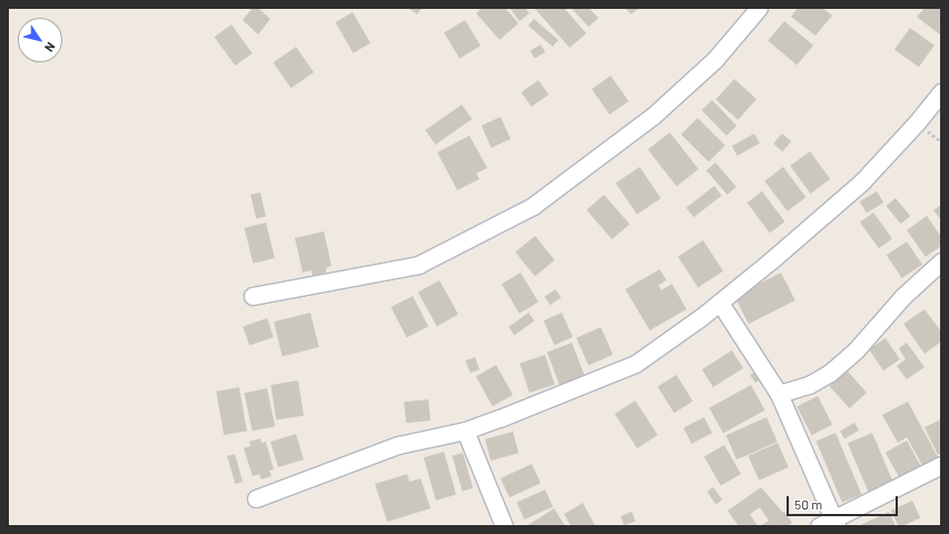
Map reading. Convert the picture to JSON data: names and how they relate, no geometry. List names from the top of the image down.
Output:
{
  "scale_bar": "50 m",
  "north": "bottom right"
}
